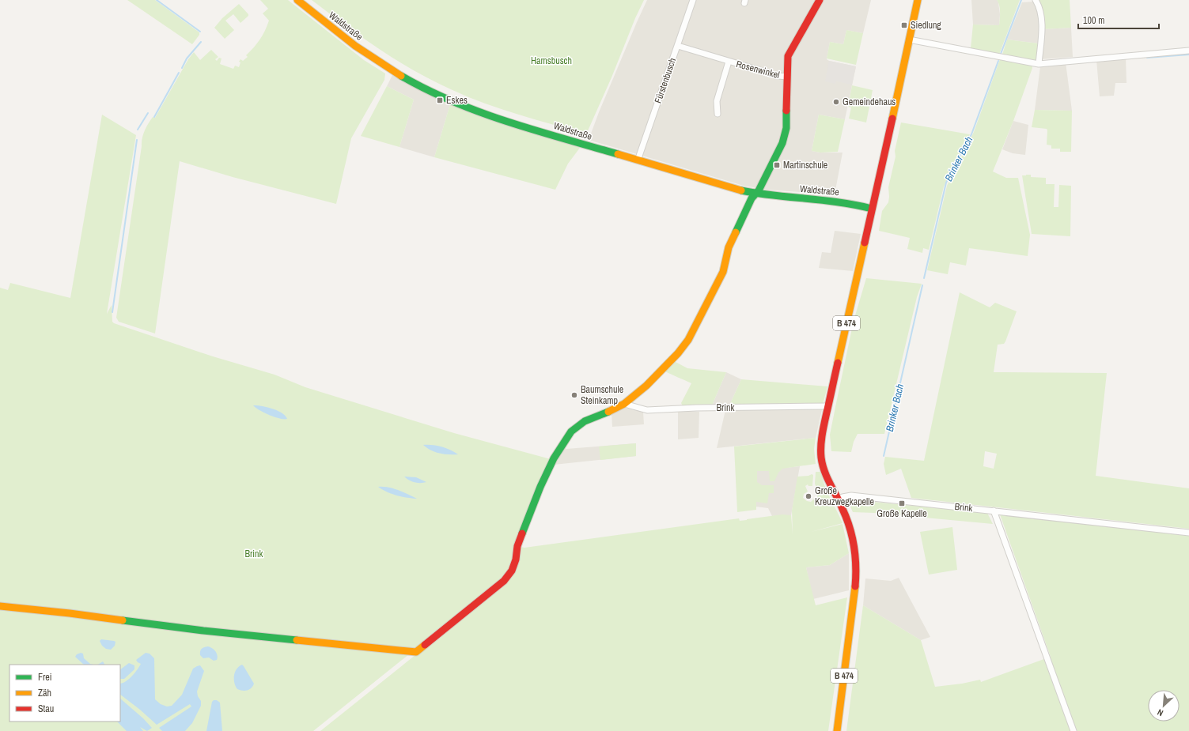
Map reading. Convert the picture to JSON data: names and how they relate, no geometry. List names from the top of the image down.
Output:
{
  "streets": {
    "street": [
      "Waldstraße",
      "Rosenwinkel",
      "Fürstenbusch",
      "B 474",
      "Brink"
    ]
  },
  "crossings": [
    ["Waldstraße", "Fürstenbusch"],
    ["Waldstraße", "B 474"],
    ["Rosenwinkel", "Fürstenbusch"],
    ["B 474", "Brink"]
  ],
  "water": ["Brinker Bach"],
  "parks": ["Hamsbusch", "Brink"],
  "places": {
    "transit": [
      "Siedlung",
      "Eskes",
      "Martinschule",
      "Große Kapelle"
    ],
    "other": ["Gemeindehaus", "Baumschule Steinkamp", "Große Kreuzwegkapelle"]
  },
  "legend": ["Frei", "Zäh", "Stau"],
  "scale_bar": "100 m",
  "north": "bottom left"
}
